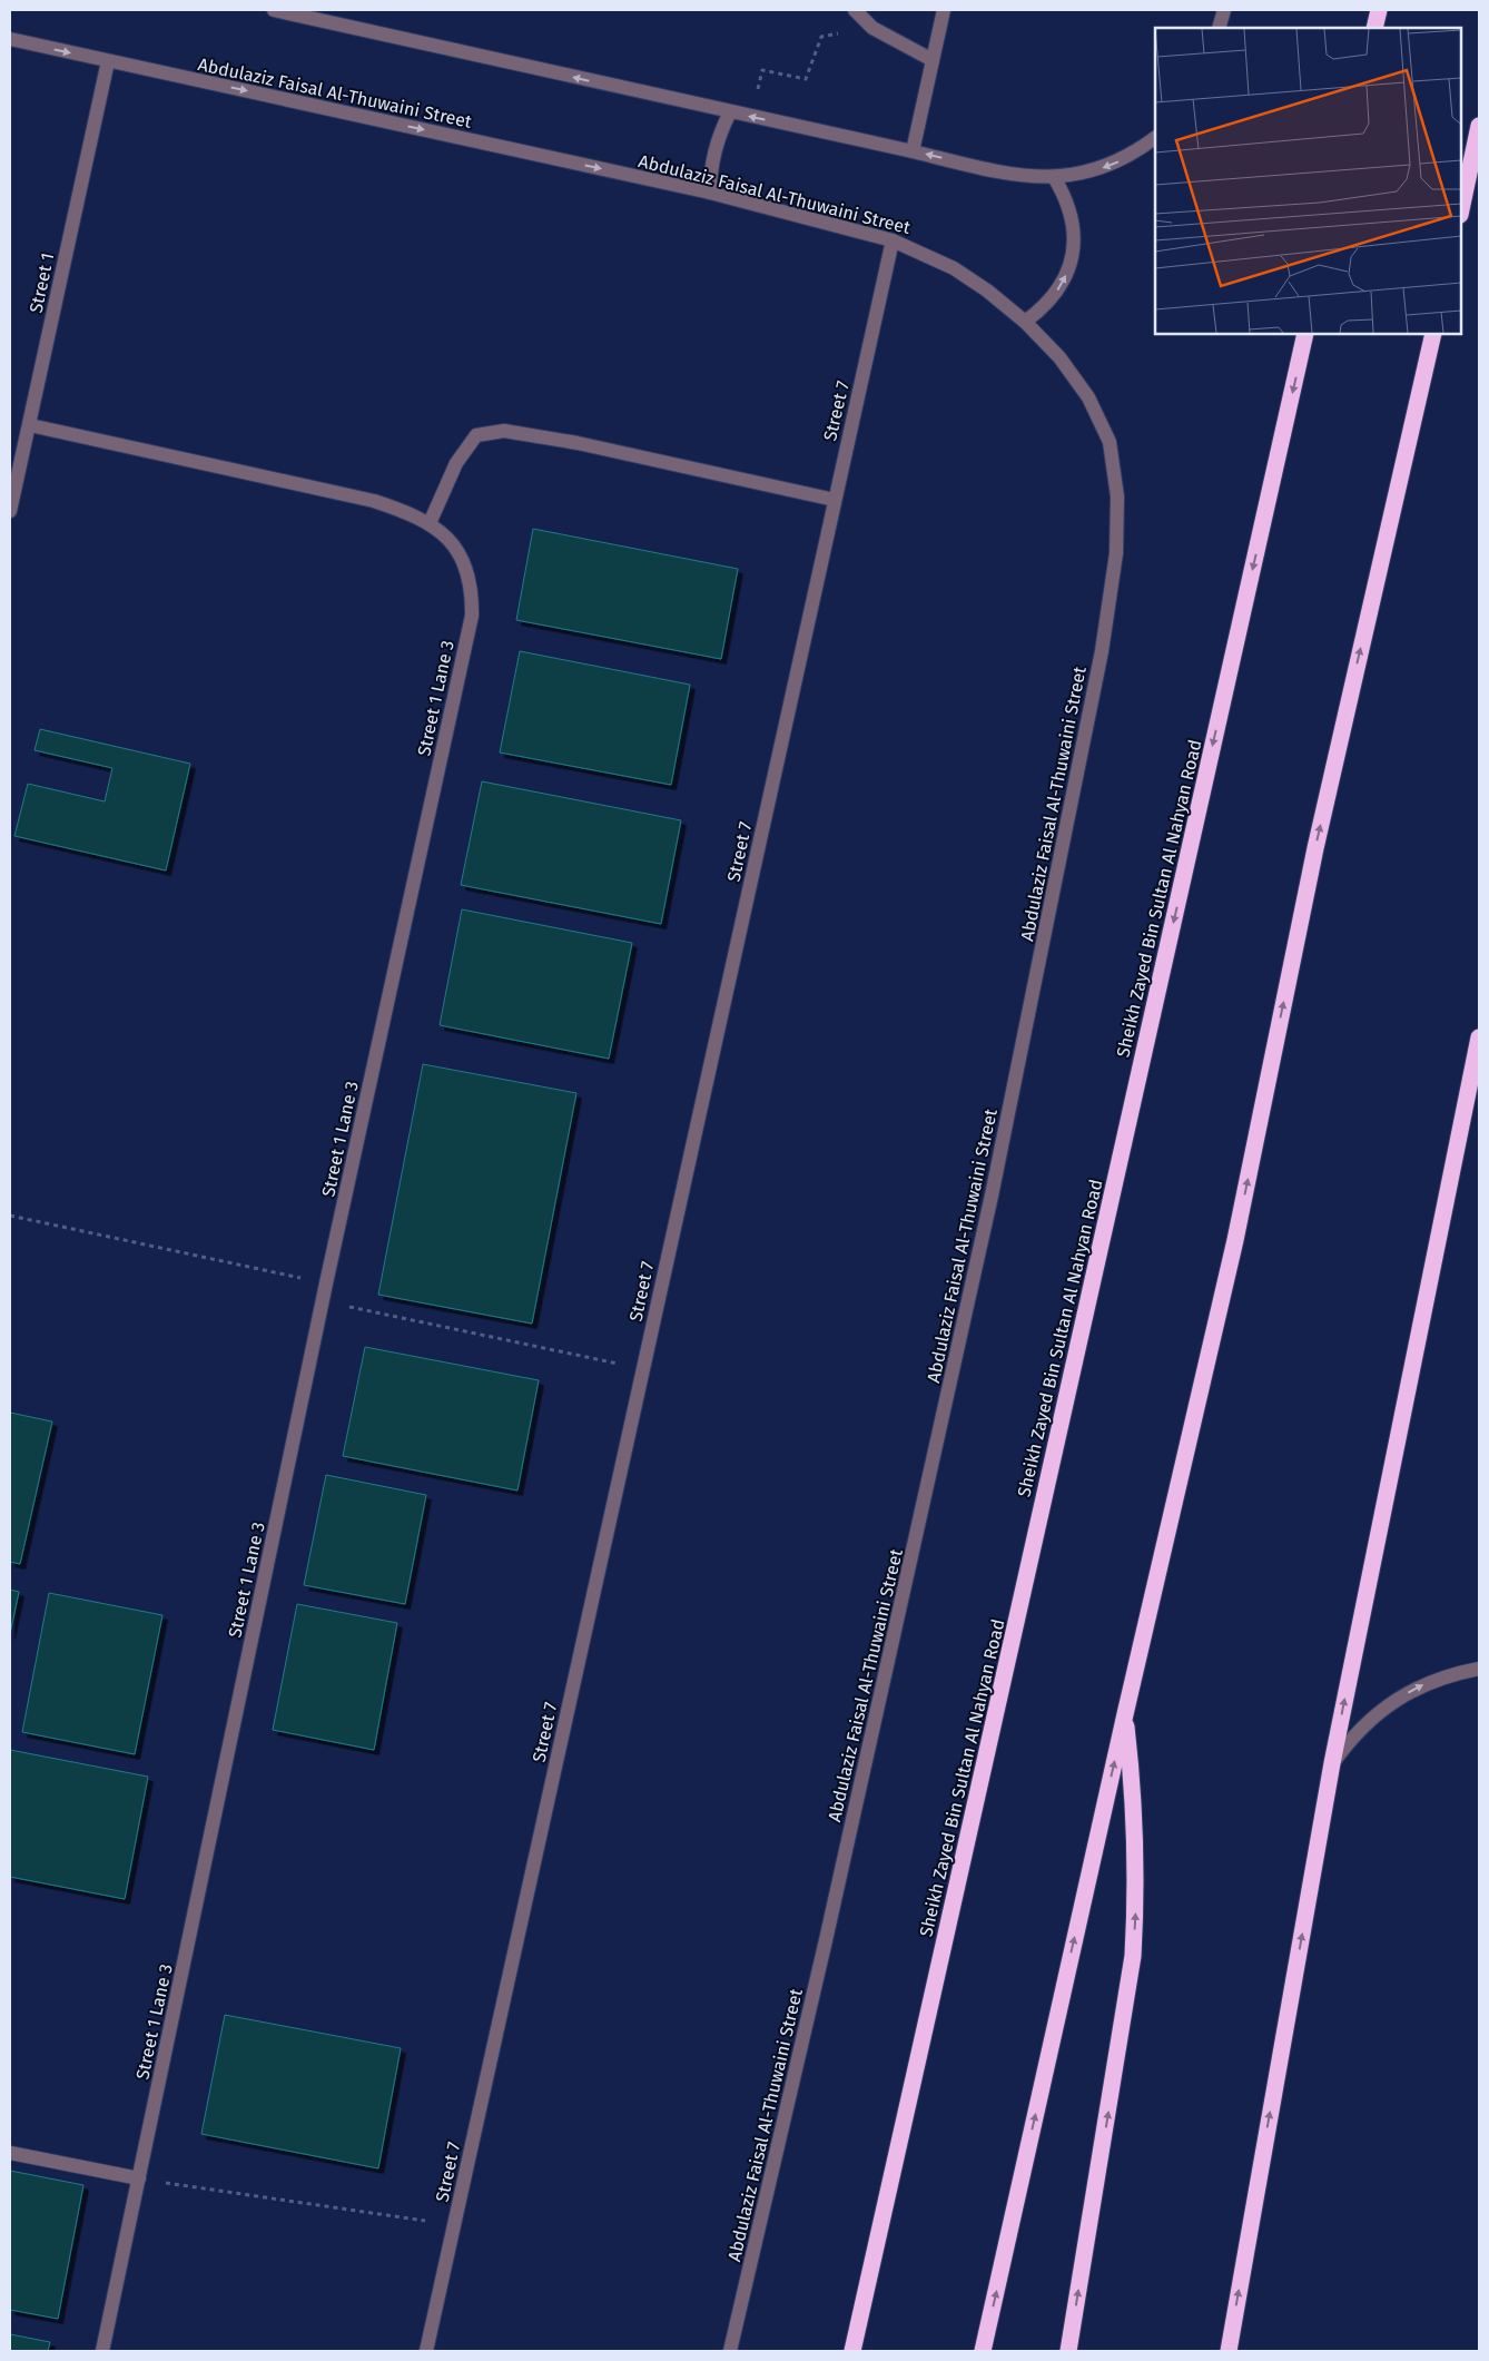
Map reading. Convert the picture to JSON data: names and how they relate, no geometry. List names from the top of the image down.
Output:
{
  "streets": {
    "highway": ["Sheikh Zayed Bin Sultan Al Nahyan Road"],
    "street": [
      "Abdulaziz Faisal Al-Thuwaini Street",
      "Street 1",
      "Street 7",
      "Street 1 Lane 3"
    ]
  },
  "crossings": [
    ["Abdulaziz Faisal Al-Thuwaini Street", "Street 1"],
    ["Abdulaziz Faisal Al-Thuwaini Street", "Street 7"],
    ["Street 1", "Street 1 Lane 3"]
  ]
}
